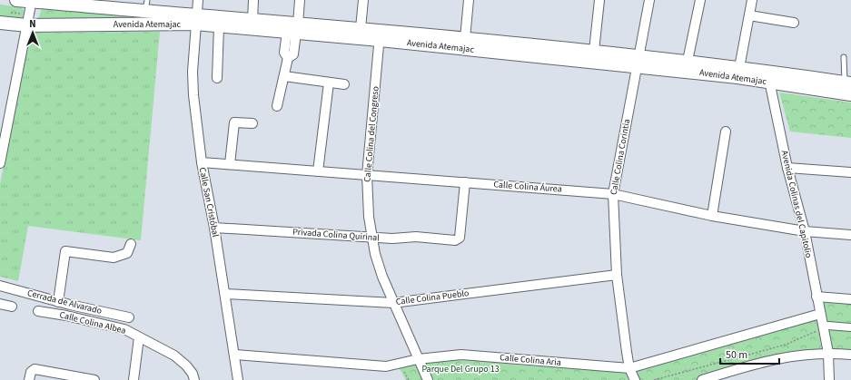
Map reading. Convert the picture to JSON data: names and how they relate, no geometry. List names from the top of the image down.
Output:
{
  "streets": {
    "main road": ["Avenida Atemajac"],
    "street": [
      "Calle Colina del Congreso",
      "Calle Colina Corintia",
      "Calle Colina Áurea",
      "Calle San Cristóbal",
      "Avenida Colinas del Capitolio",
      "Privada Colina Quirinal",
      "Calle Colina Pueblo",
      "Cerrada de Alvarado",
      "Calle Colina Albea",
      "Calle Colina Aria"
    ]
  },
  "crossings": [
    ["Avenida Atemajac", "Calle Colina del Congreso"],
    ["Avenida Atemajac", "Calle Colina Corintia"],
    ["Avenida Atemajac", "Calle San Cristóbal"],
    ["Avenida Atemajac", "Avenida Colinas del Capitolio"],
    ["Calle Colina del Congreso", "Calle Colina Áurea"],
    ["Calle Colina del Congreso", "Privada Colina Quirinal"],
    ["Calle Colina del Congreso", "Calle Colina Pueblo"],
    ["Calle Colina del Congreso", "Calle Colina Aria"],
    ["Calle Colina Corintia", "Calle Colina Áurea"],
    ["Calle Colina Corintia", "Calle Colina Pueblo"],
    ["Calle Colina Corintia", "Calle Colina Aria"],
    ["Calle Colina Áurea", "Calle San Cristóbal"],
    ["Calle Colina Áurea", "Avenida Colinas del Capitolio"],
    ["Calle Colina Áurea", "Privada Colina Quirinal"],
    ["Calle San Cristóbal", "Privada Colina Quirinal"],
    ["Calle San Cristóbal", "Calle Colina Pueblo"],
    ["Calle San Cristóbal", "Calle Colina Aria"],
    ["Avenida Colinas del Capitolio", "Calle Colina Aria"]
  ],
  "parks": ["Parque Del Grupo 13"],
  "scale_bar": "50 m",
  "north": "top"
}
